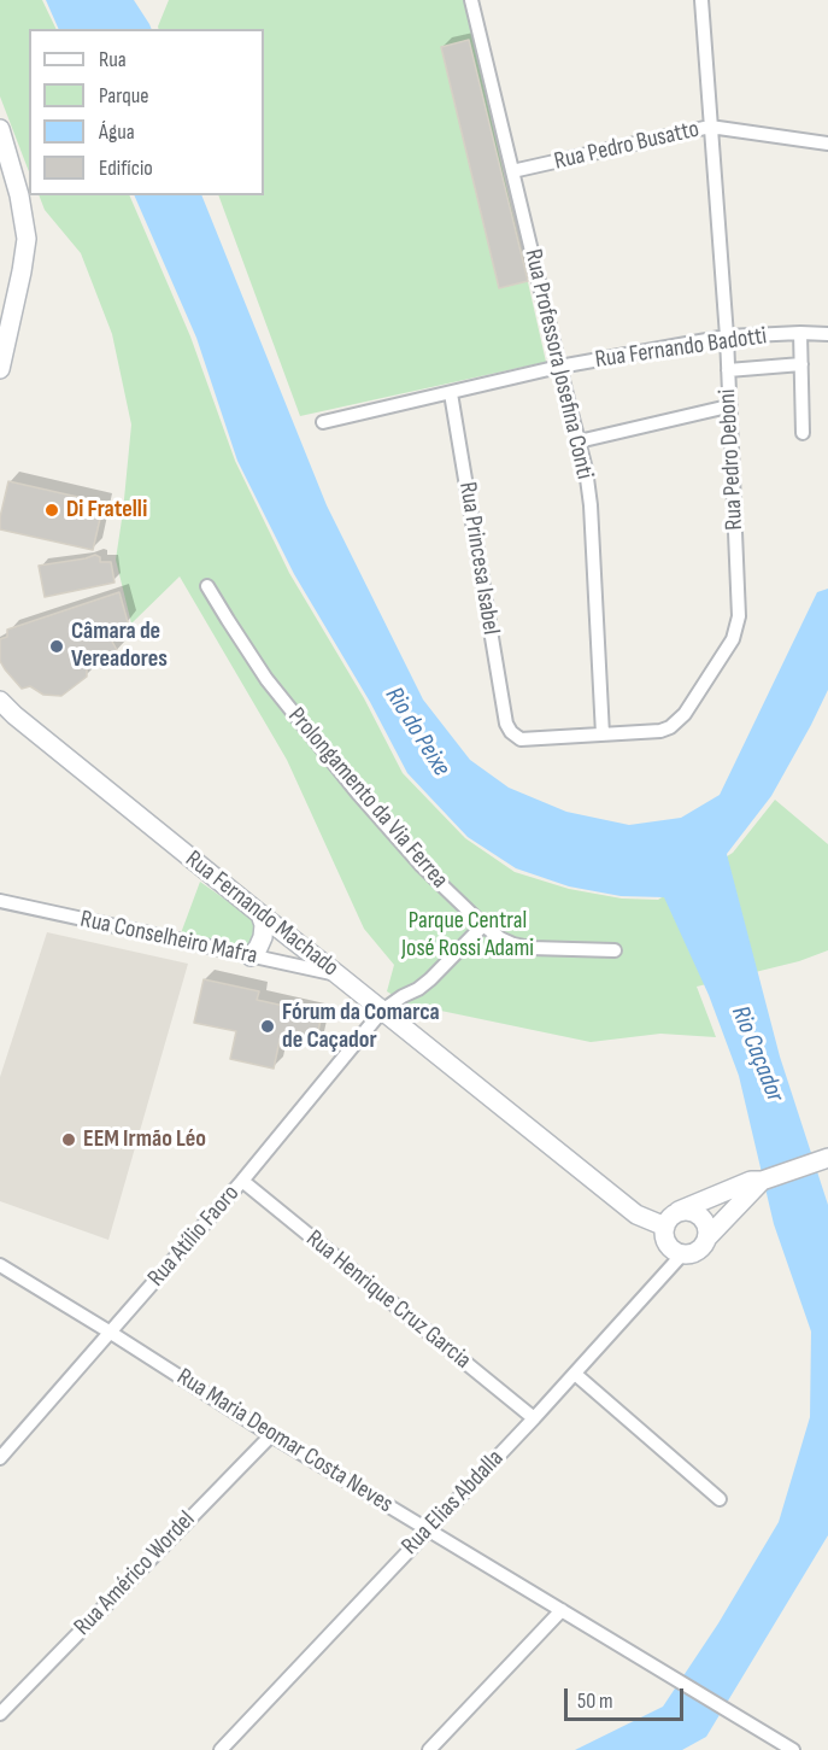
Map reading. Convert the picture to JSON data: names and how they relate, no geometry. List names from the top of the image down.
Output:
{
  "streets": {
    "main road": ["Rua Fernando Machado"],
    "street": [
      "Rua Pedro Busatto",
      "Rua Fernando Badotti",
      "Rua Professora Josefina Conti",
      "Rua Pedro Deboni",
      "Rua Princesa Isabel",
      "Prolongamento da Via Ferrea",
      "Rua Conselheiro Mafra",
      "Rua Atílio Faoro",
      "Rua Henrique Cruz Garcia",
      "Rua Maria Deomar Costa Neves",
      "Rua Elias Abdalla",
      "Rua Américo Wordel"
    ]
  },
  "crossings": [
    ["Rua Pedro Busatto", "Rua Professora Josefina Conti"],
    ["Rua Pedro Busatto", "Rua Pedro Deboni"],
    ["Rua Fernando Badotti", "Rua Professora Josefina Conti"],
    ["Rua Fernando Badotti", "Rua Pedro Deboni"],
    ["Rua Fernando Badotti", "Rua Princesa Isabel"],
    ["Rua Professora Josefina Conti", "Rua Pedro Deboni"],
    ["Rua Pedro Deboni", "Rua Princesa Isabel"],
    ["Prolongamento da Via Ferrea", "Rua Atílio Faoro"],
    ["Rua Fernando Machado", "Rua Conselheiro Mafra"],
    ["Rua Fernando Machado", "Rua Atílio Faoro"],
    ["Rua Fernando Machado", "Rua Elias Abdalla"],
    ["Rua Atílio Faoro", "Rua Henrique Cruz Garcia"],
    ["Rua Atílio Faoro", "Rua Maria Deomar Costa Neves"],
    ["Rua Henrique Cruz Garcia", "Rua Elias Abdalla"],
    ["Rua Maria Deomar Costa Neves", "Rua Elias Abdalla"],
    ["Rua Maria Deomar Costa Neves", "Rua Américo Wordel"]
  ],
  "water": ["Rio do Peixe", "Rio Caçador"],
  "parks": ["Parque Central José Rossi Adami"],
  "places": [
    "Di Fratelli",
    "Câmara de Vereadores",
    "Fórum da Comarca de Caçador",
    "EEM Irmão Léo"
  ],
  "legend": [
    "Rua",
    "Parque",
    "Água",
    "Edifício"
  ],
  "scale_bar": "50 m"
}
